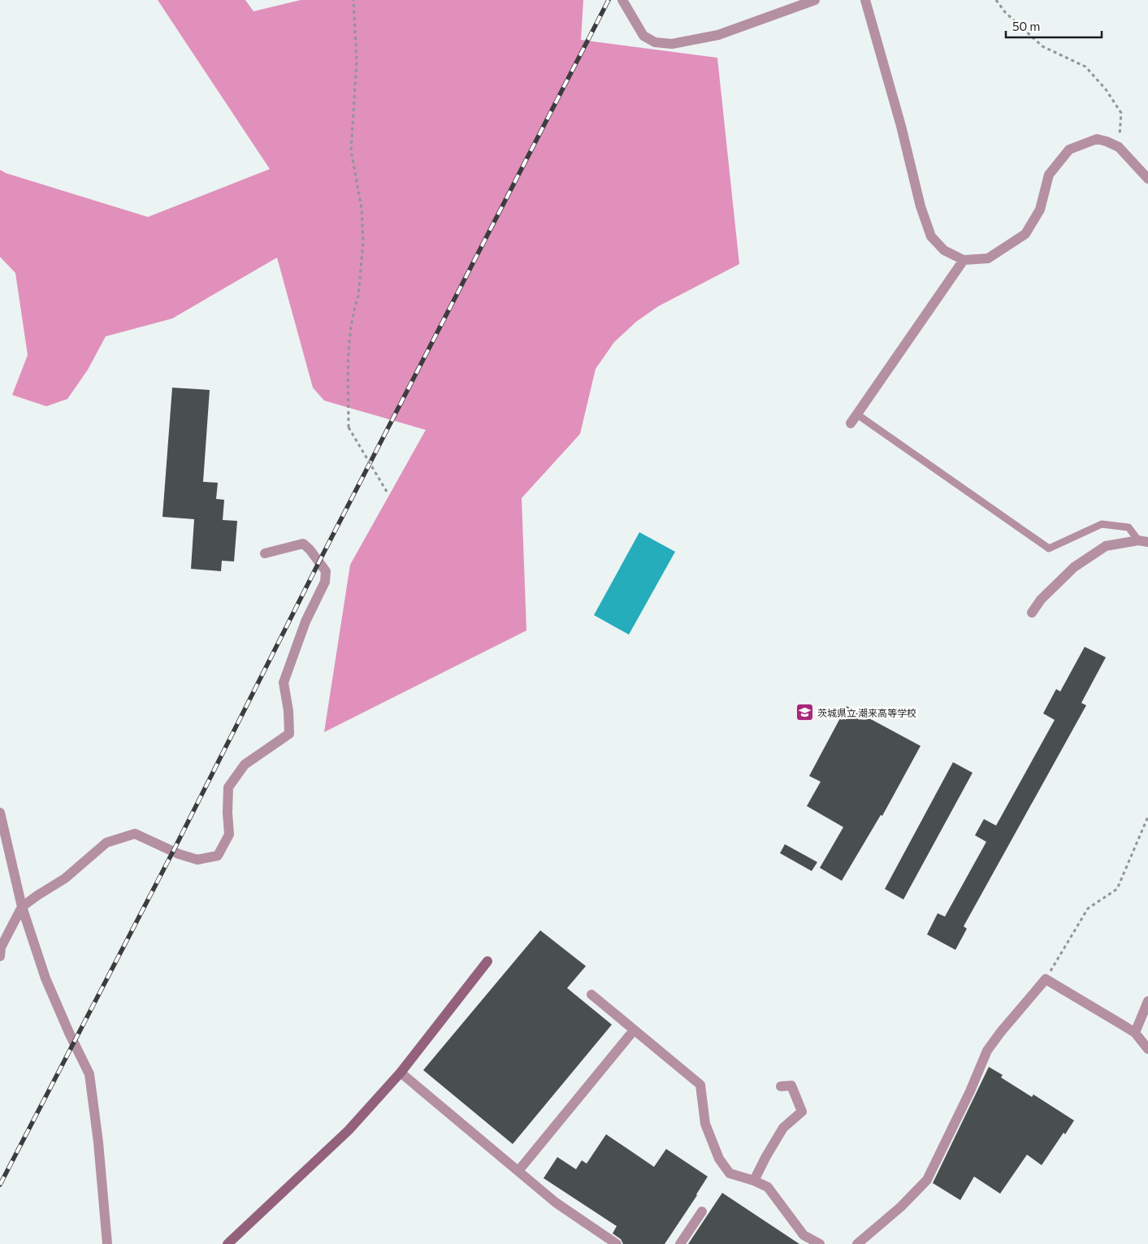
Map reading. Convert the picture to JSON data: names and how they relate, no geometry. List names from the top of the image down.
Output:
{
  "places": {
    "school or university": ["茨城県立 潮来高等学校"]
  },
  "scale_bar": "50 m"
}
